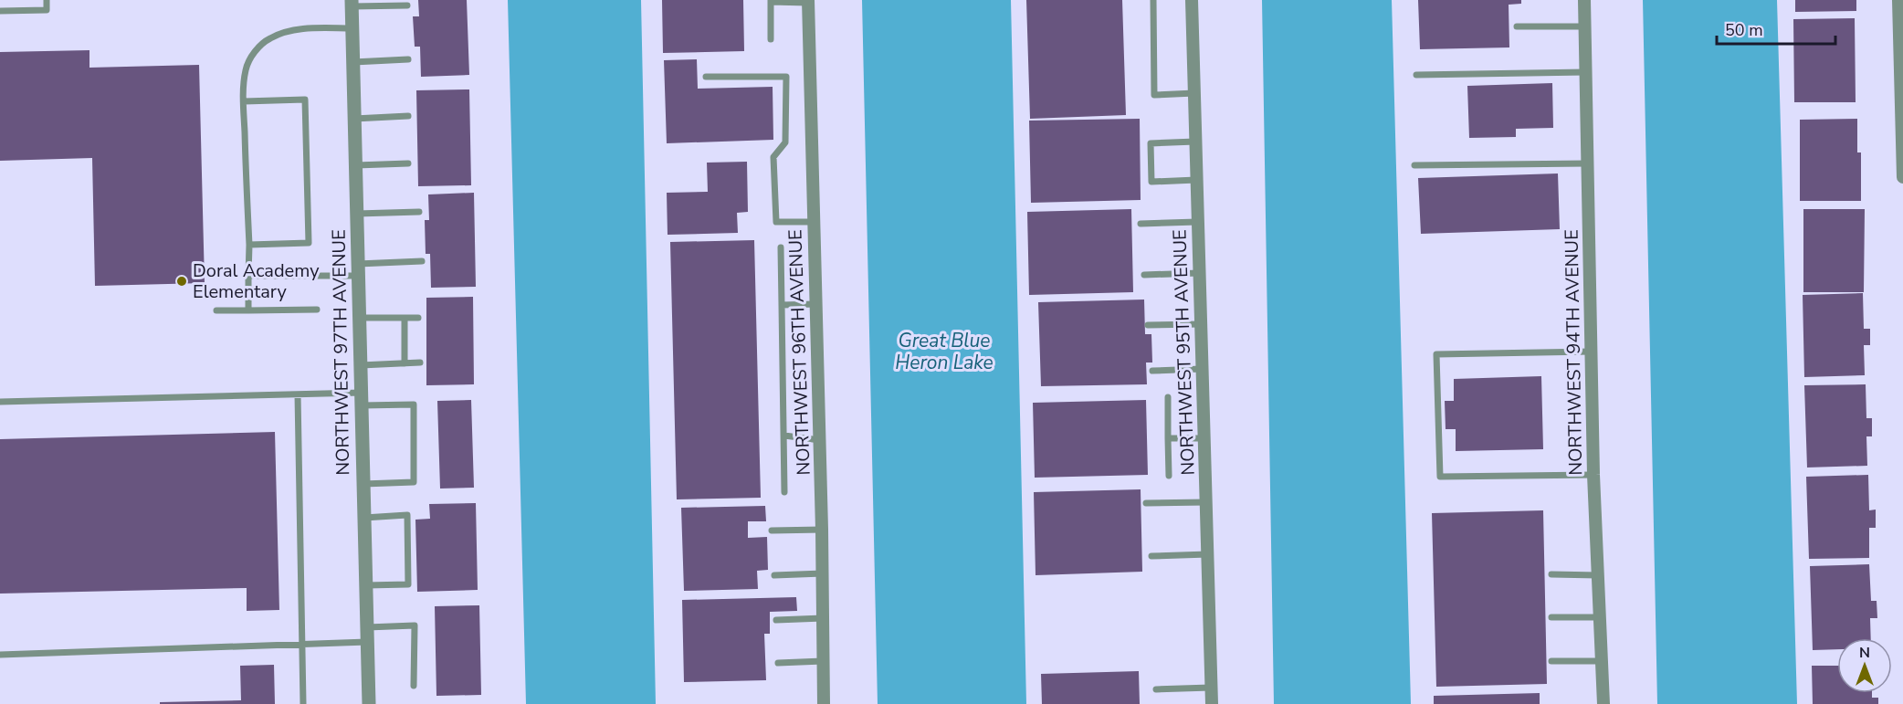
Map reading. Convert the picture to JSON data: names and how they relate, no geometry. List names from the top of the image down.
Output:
{
  "streets": {
    "street": [
      "NORTHWEST 97TH AVENUE",
      "NORTHWEST 96TH AVENUE",
      "NORTHWEST 95TH AVENUE",
      "NORTHWEST 94TH AVENUE"
    ]
  },
  "water": ["Great Blue Heron Lake"],
  "places": ["Doral Academy Elementary"],
  "scale_bar": "50 m",
  "north": "top"
}
